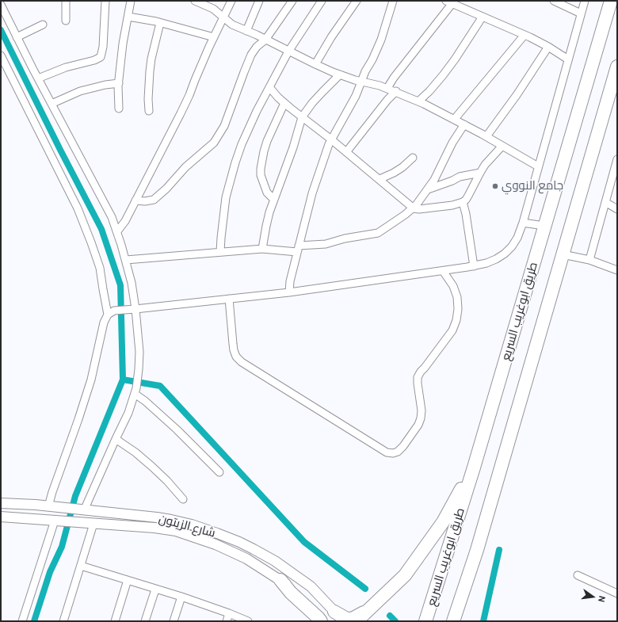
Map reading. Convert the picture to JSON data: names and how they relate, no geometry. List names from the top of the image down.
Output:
{
  "streets": {
    "highway": ["طريق ابوغريب السريع"],
    "main road": ["شارع الزيتون"]
  },
  "places": ["جامع النووي"],
  "north": "right"
}
